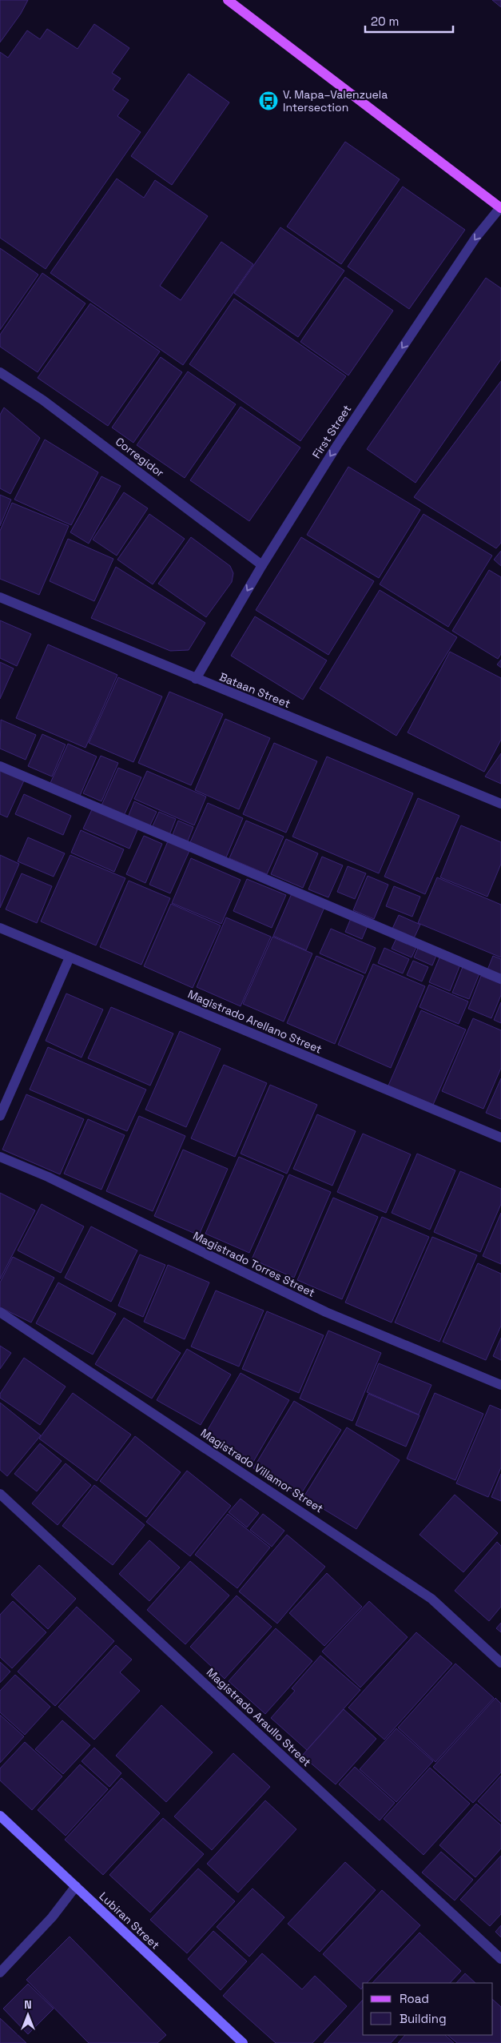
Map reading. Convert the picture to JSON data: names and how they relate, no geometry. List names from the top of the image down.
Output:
{
  "streets": {
    "main road": ["Lubiran Street"],
    "street": [
      "First Street",
      "Corregidor",
      "Bataan Street",
      "Magistrado Arellano Street",
      "Magistrado Torres Street",
      "Magistrado Villamor Street",
      "Magistrado Araullo Street"
    ]
  },
  "crossings": [
    ["First Street", "Corregidor"],
    ["First Street", "Bataan Street"]
  ],
  "one_way": ["First Street"],
  "places": {
    "bus stop": ["V. Mapa–Valenzuela Intersection"]
  },
  "legend": ["Road", "Building"],
  "scale_bar": "20 m",
  "north": "top"
}
